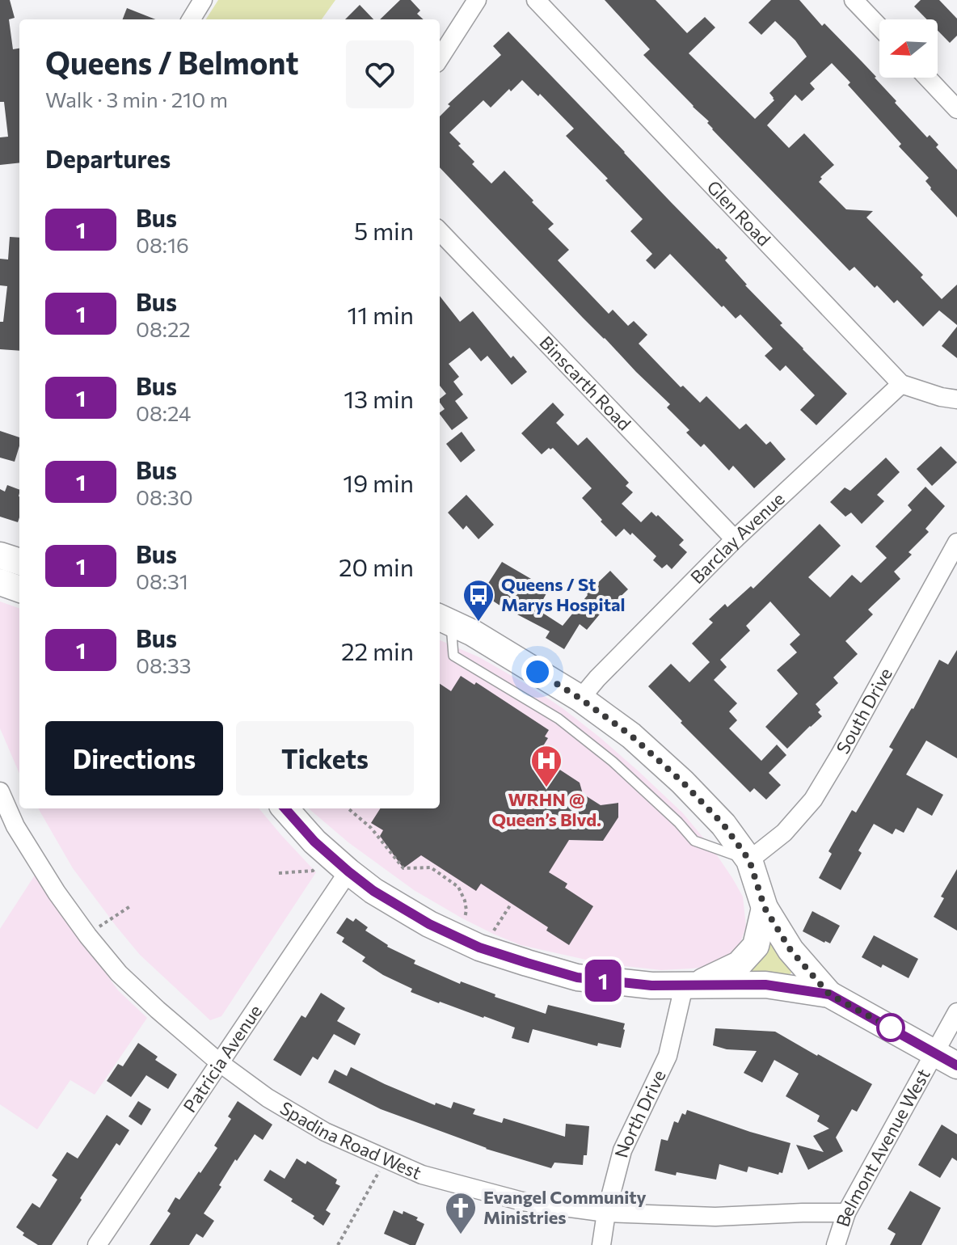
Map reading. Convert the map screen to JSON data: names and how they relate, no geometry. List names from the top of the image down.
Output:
{
  "streets": {
    "street": [
      "Glen Road",
      "Binscarth Road",
      "Barclay Avenue",
      "South Drive",
      "Patricia Avenue",
      "North Drive",
      "Spadina Road West",
      "Belmont Avenue West"
    ]
  },
  "crossings": [
    ["Glen Road", "Barclay Avenue"],
    ["Binscarth Road", "Barclay Avenue"],
    ["Patricia Avenue", "Spadina Road West"],
    ["North Drive", "Spadina Road West"],
    ["Spadina Road West", "Belmont Avenue West"]
  ],
  "places": {
    "bus stop": ["Queens / St Marys Hospital"],
    "hospital": ["WRHN @ Queen’s Blvd."],
    "church": ["Evangel Community Ministries"]
  },
  "lines": ["bus line 1"],
  "north": "left",
  "page": {
    "on_map": "1",
    "heading": [
      ["Queens / Belmont", "Walk · 3 min · 210 m"],
      "Departures"
    ],
    "list": [
      {
        "mark": "1",
        "name": "Bus",
        "note": "08:16",
        "value": "5 min"
      },
      {
        "mark": "1",
        "name": "Bus",
        "note": "08:22",
        "value": "11 min"
      },
      {
        "mark": "1",
        "name": "Bus",
        "note": "08:24",
        "value": "13 min"
      },
      {
        "mark": "1",
        "name": "Bus",
        "note": "08:30",
        "value": "19 min"
      },
      {
        "mark": "1",
        "name": "Bus",
        "note": "08:31",
        "value": "20 min"
      },
      {
        "mark": "1",
        "name": "Bus",
        "note": "08:33",
        "value": "22 min"
      }
    ],
    "buttons": ["Directions", "Tickets"]
  }
}
